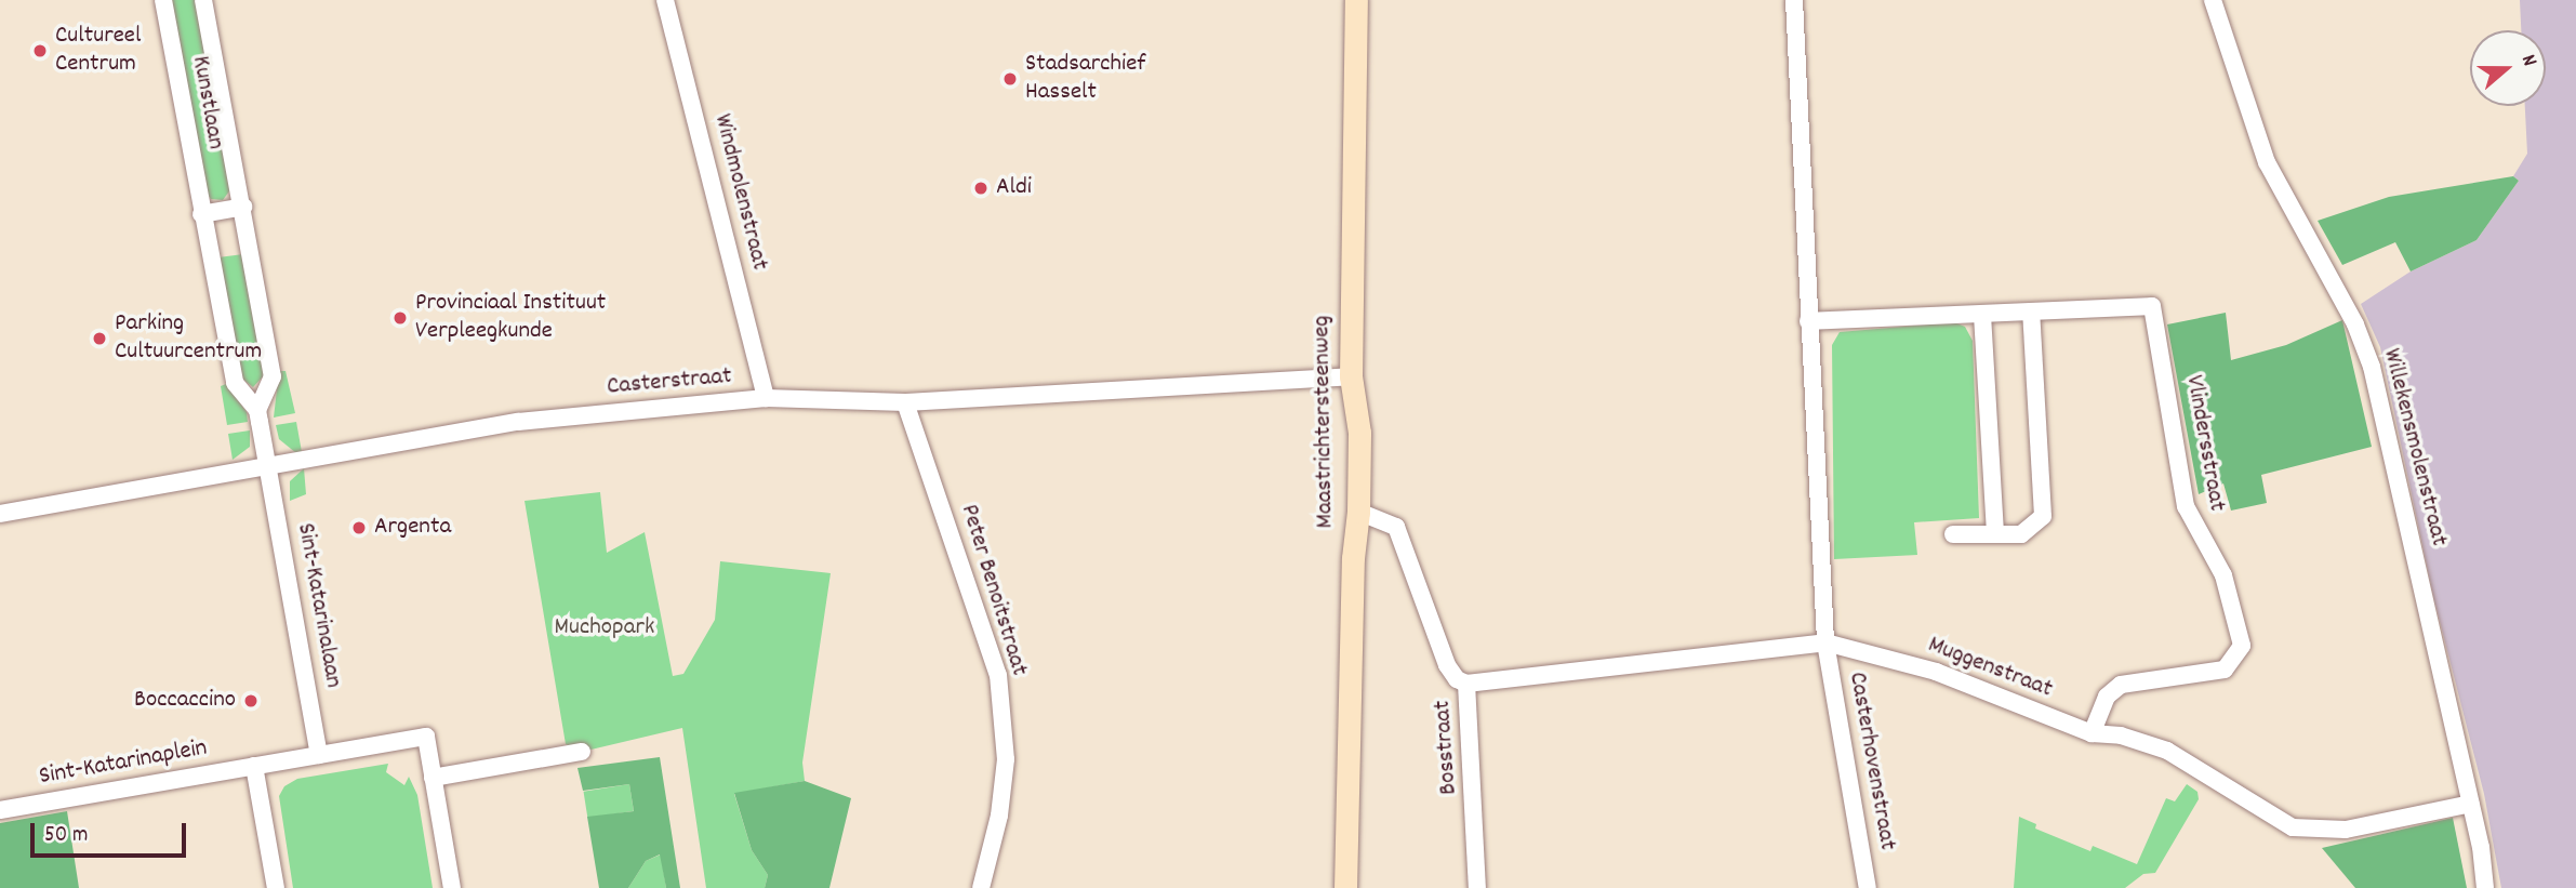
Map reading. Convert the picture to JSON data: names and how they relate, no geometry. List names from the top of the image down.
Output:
{
  "streets": {
    "main road": ["Maastrichtersteenweg"],
    "street": [
      "Kunstlaan",
      "Windmolenstraat",
      "Casterstraat",
      "Vlindersstraat",
      "Willekensmolenstraat",
      "Peter Benoitstraat",
      "Sint-Katarinalaan",
      "Muggenstraat",
      "Bosstraat",
      "Casterhovenstraat",
      "Sint-Katarinaplein"
    ]
  },
  "crossings": [
    ["Kunstlaan", "Casterstraat"],
    ["Kunstlaan", "Sint-Katarinalaan"],
    ["Windmolenstraat", "Casterstraat"],
    ["Casterstraat", "Maastrichtersteenweg"],
    ["Casterstraat", "Peter Benoitstraat"],
    ["Casterstraat", "Sint-Katarinalaan"],
    ["Maastrichtersteenweg", "Bosstraat"],
    ["Vlindersstraat", "Muggenstraat"],
    ["Willekensmolenstraat", "Muggenstraat"],
    ["Sint-Katarinalaan", "Sint-Katarinaplein"],
    ["Muggenstraat", "Bosstraat"],
    ["Muggenstraat", "Casterhovenstraat"]
  ],
  "parks": ["Muchopark"],
  "places": [
    "Cultureel Centrum",
    "Stadsarchief Hasselt",
    "Aldi",
    "Provinciaal Instituut Verpleegkunde",
    "Parking Cultuurcentrum",
    "Argenta",
    "Boccaccino"
  ],
  "scale_bar": "50 m",
  "north": "right"
}
